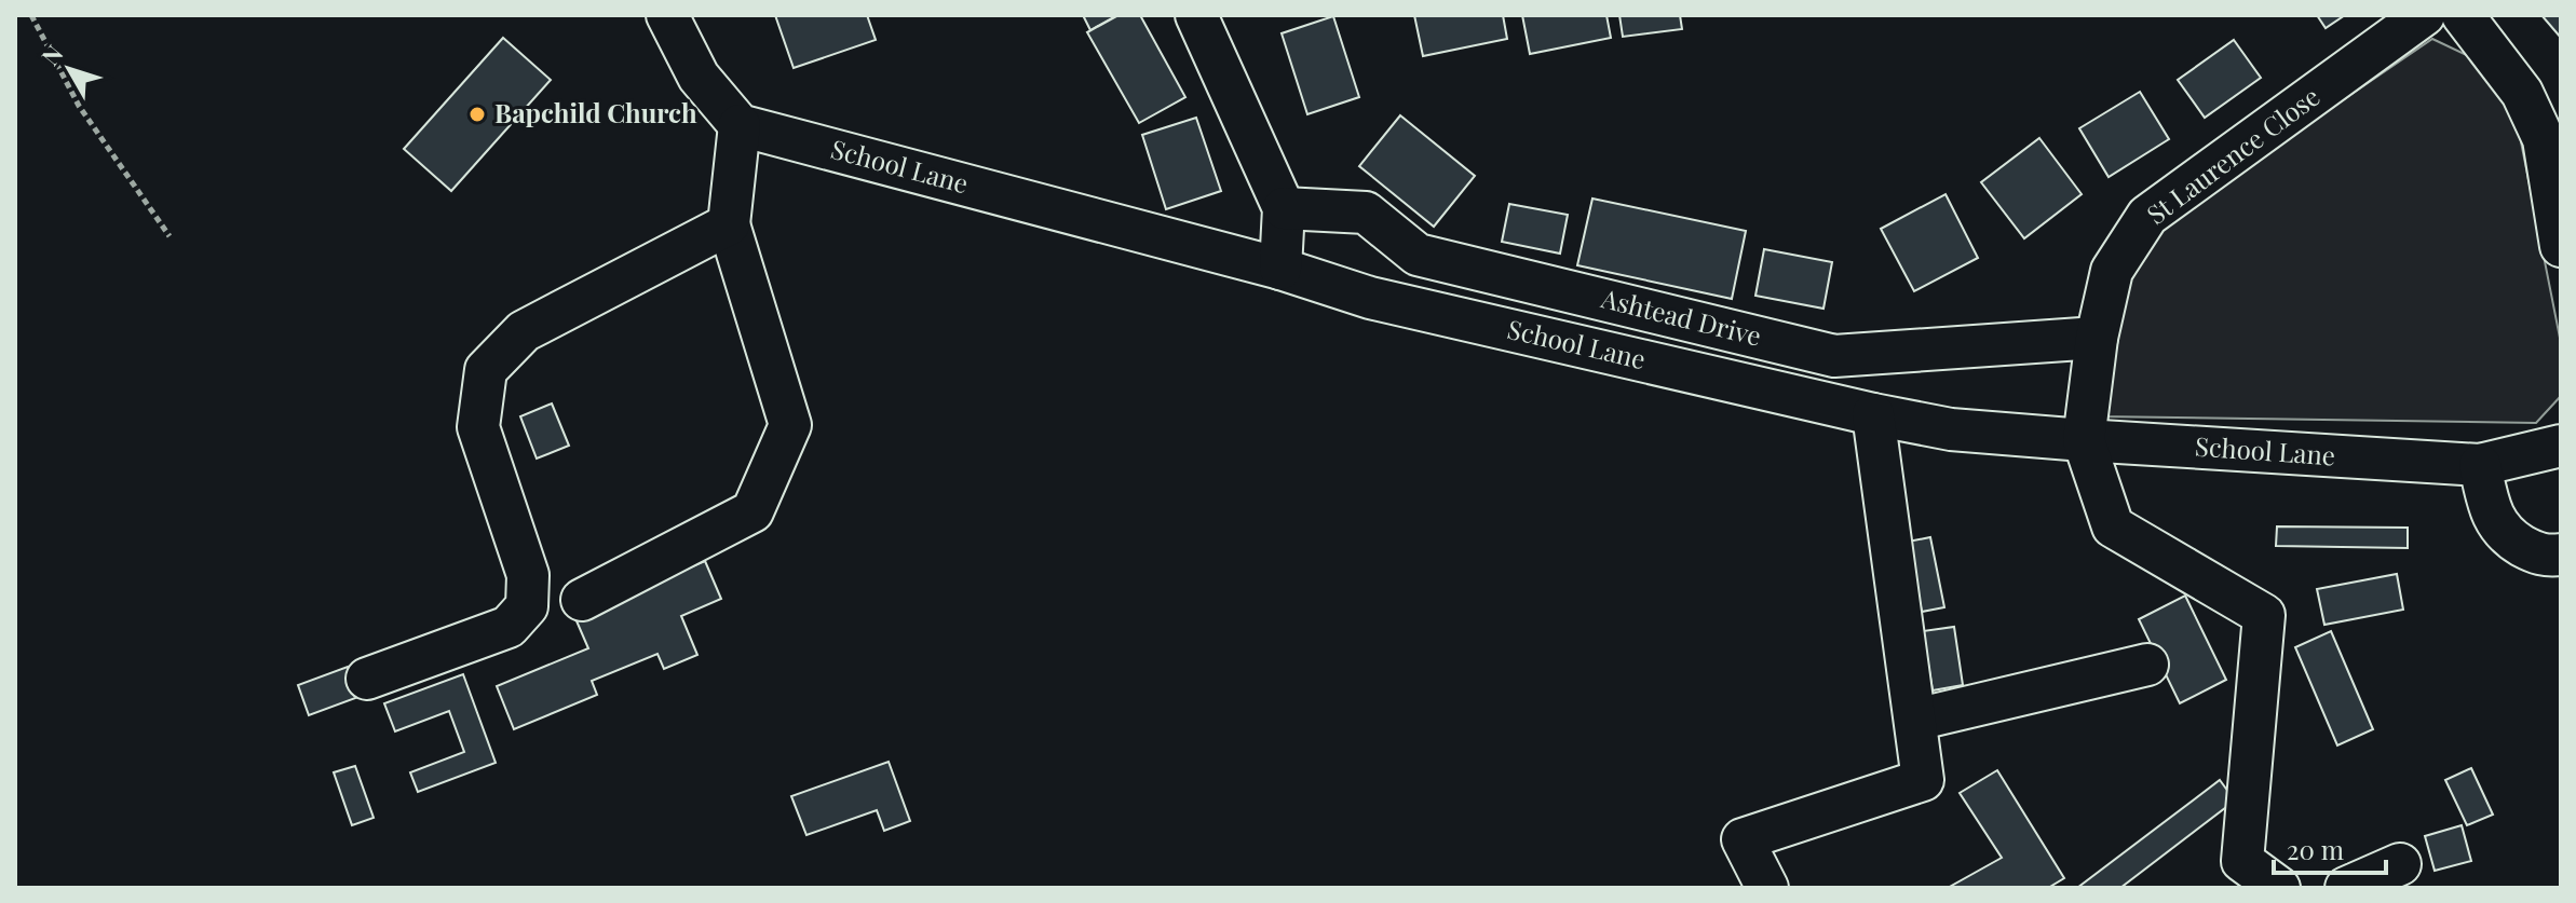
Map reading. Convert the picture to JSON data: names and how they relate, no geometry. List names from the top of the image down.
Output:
{
  "streets": {
    "street": ["St Laurence Close", "School Lane", "Ashtead Drive"]
  },
  "crossings": [
    ["St Laurence Close", "School Lane"],
    ["St Laurence Close", "Ashtead Drive"]
  ],
  "places": ["Bapchild Church"],
  "scale_bar": "20 m",
  "north": "top left"
}
